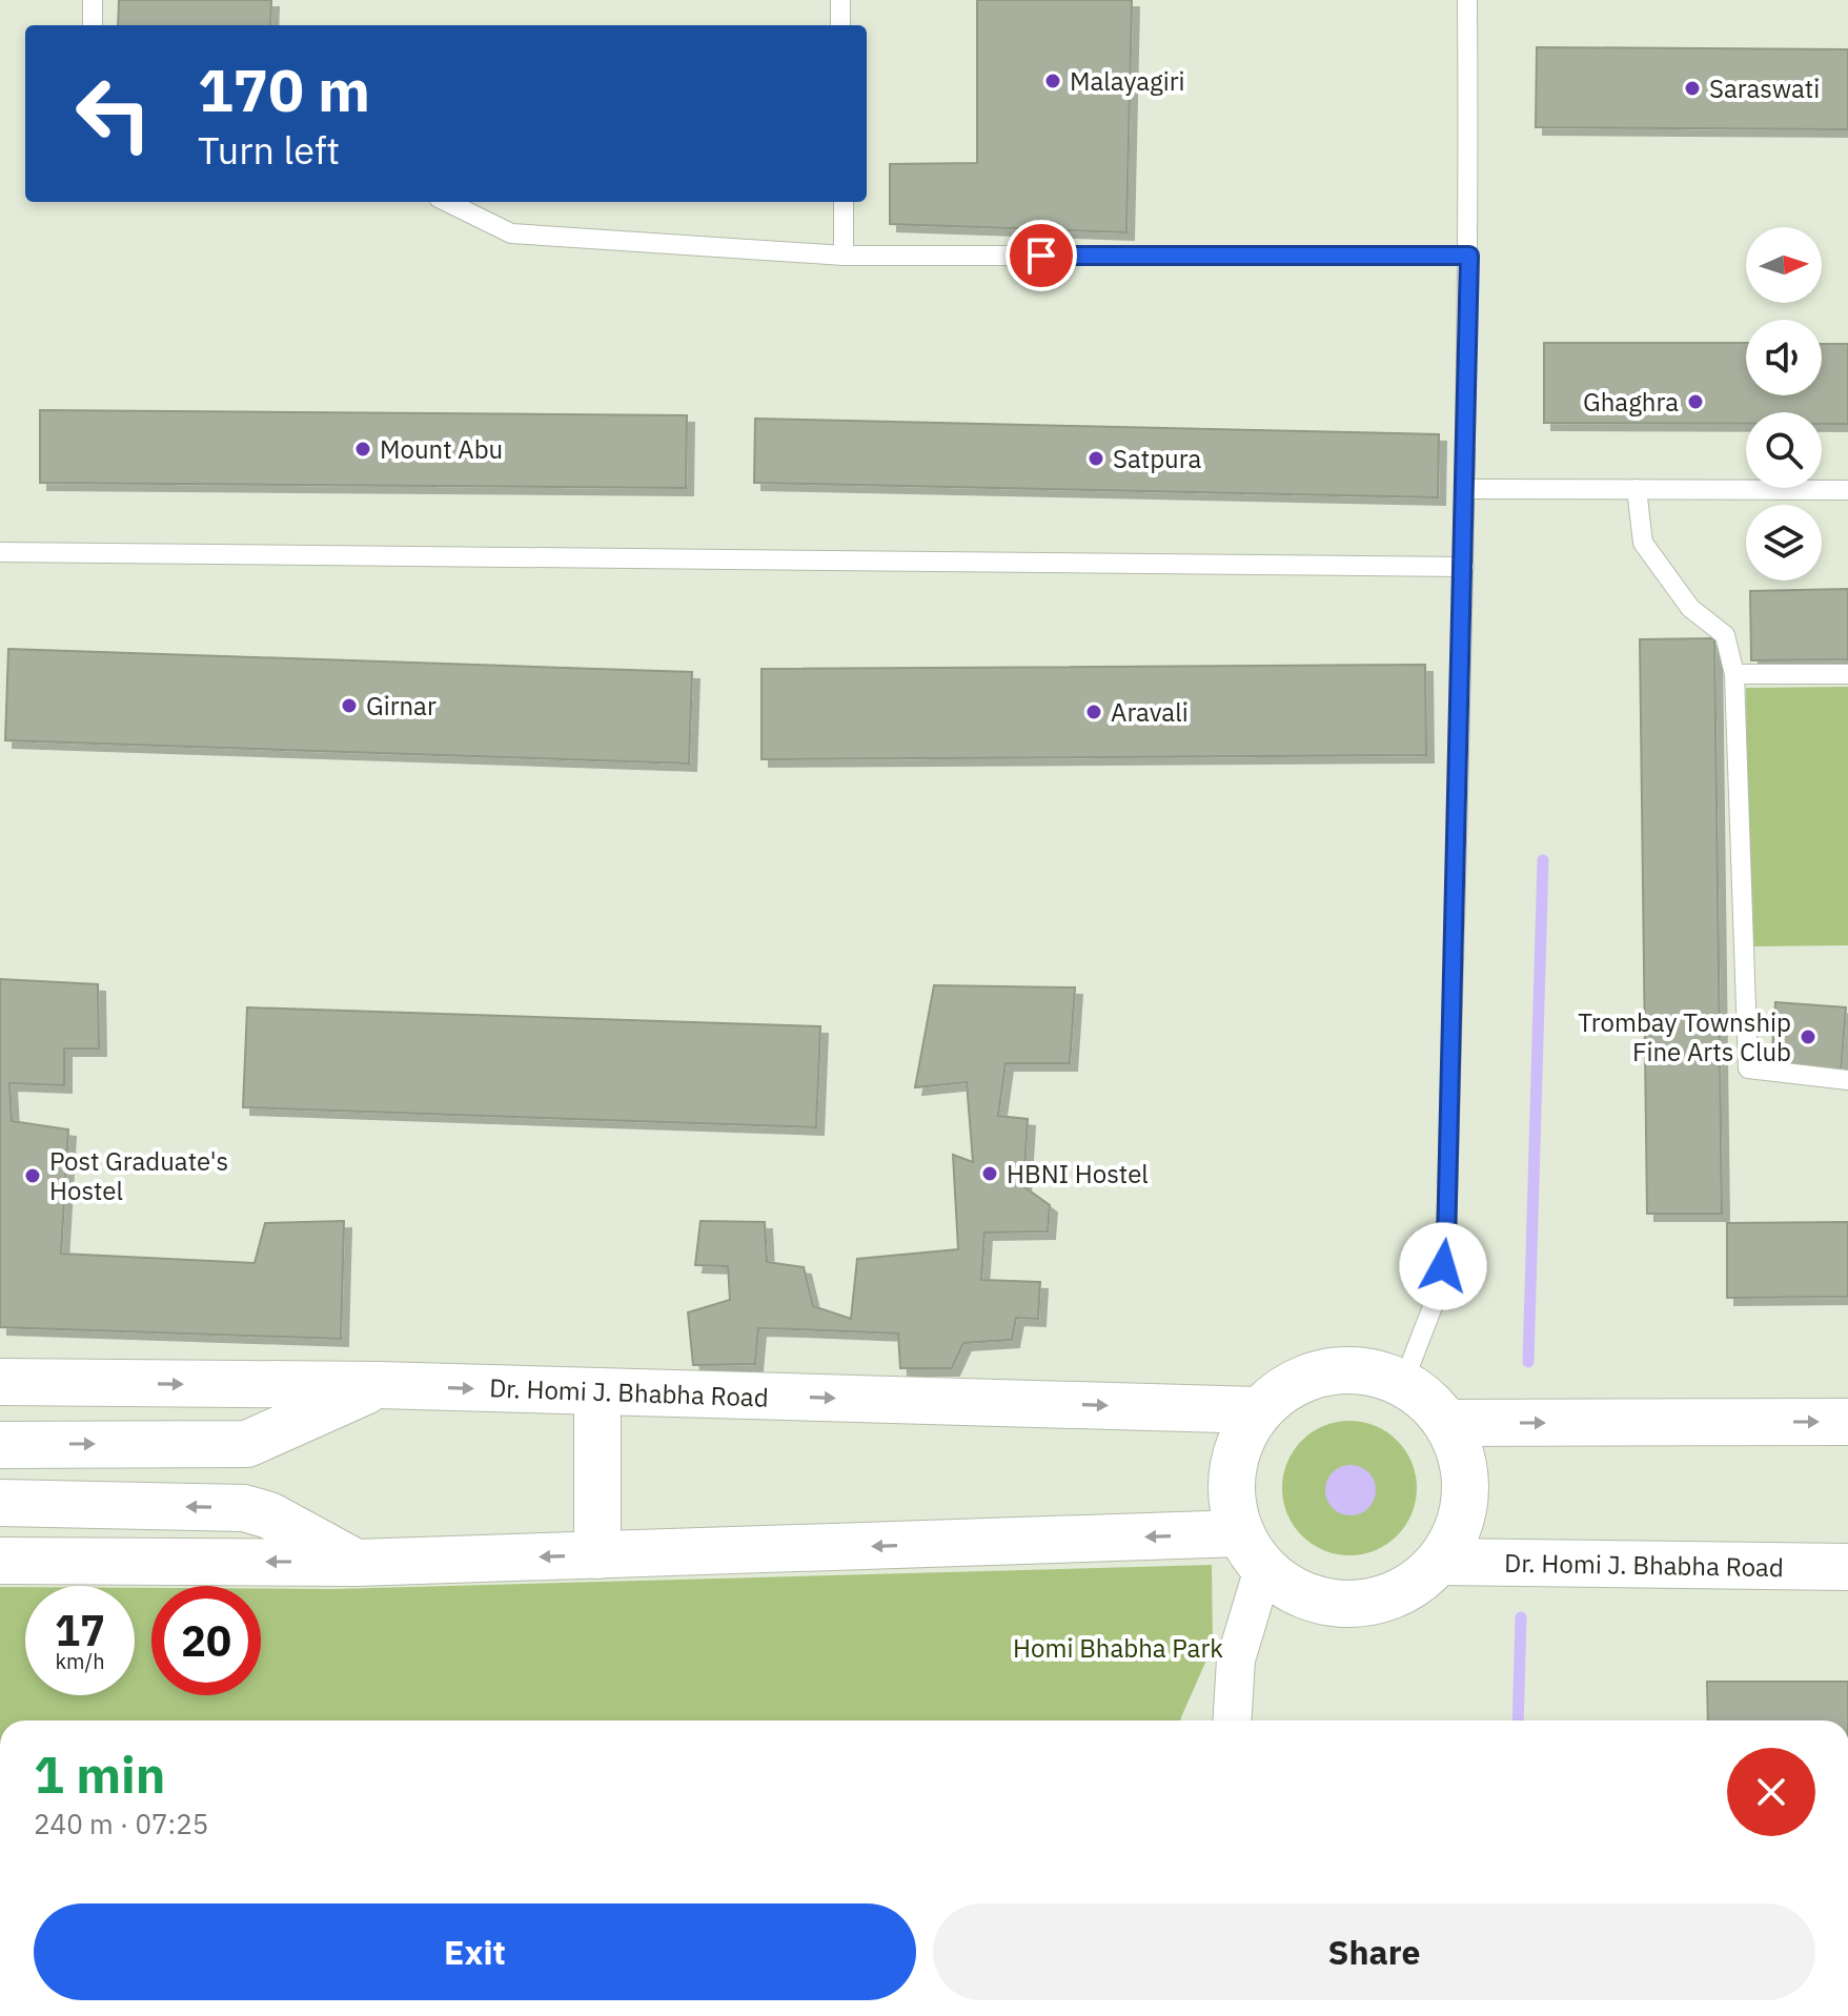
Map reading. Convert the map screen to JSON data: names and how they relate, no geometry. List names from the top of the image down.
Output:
{
  "streets": {
    "street": ["Dr. Homi J. Bhabha Road"]
  },
  "parks": ["Homi Bhabha Park"],
  "places": [
    "Malayagiri",
    "Saraswati",
    "Ghaghra",
    "Mount Abu",
    "Satpura",
    "Girnar",
    "Aravali",
    "Trombay Township Fine Arts Club",
    "HBNI Hostel",
    "Post Graduate's Hostel"
  ],
  "north": "right",
  "page": {
    "turn": ["170 m", "Turn left"],
    "speed": "17 km/h",
    "limit": "20",
    "heading": ["1 min", "240 m · 07:25"],
    "buttons": ["Exit", "Share"]
  }
}
